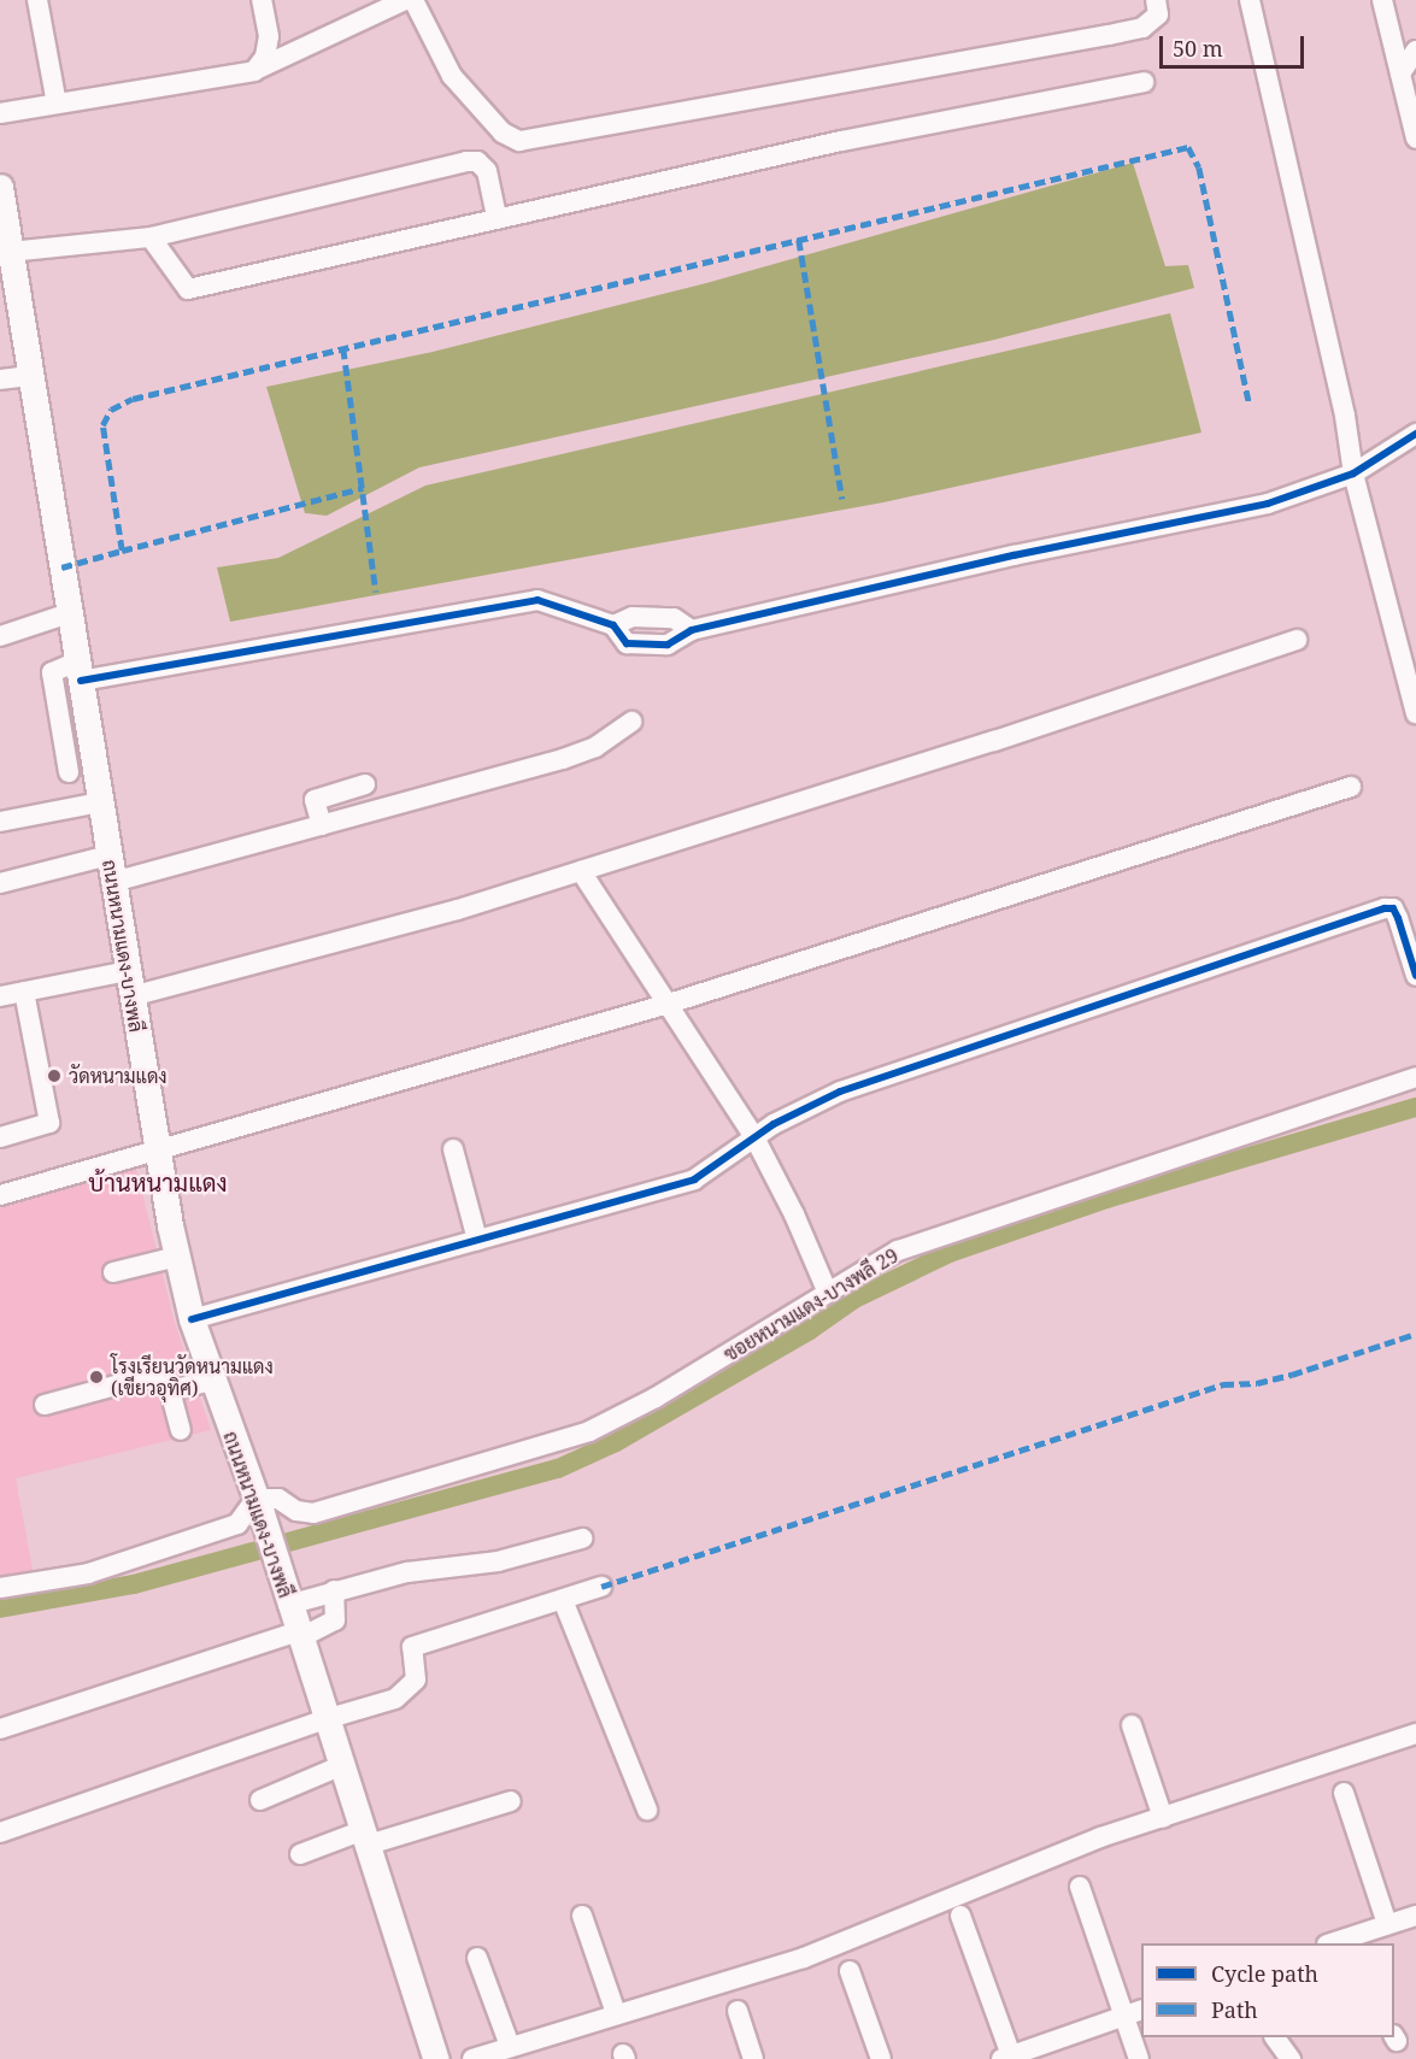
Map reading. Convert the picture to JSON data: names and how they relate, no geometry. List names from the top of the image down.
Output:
{
  "streets": {
    "main road": ["ถนนหนามแดง-บางพลี"],
    "street": ["ซอยหนามแดง-บางพลี 29"]
  },
  "crossings": [
    ["ถนนหนามแดง-บางพลี", "ซอยหนามแดง-บางพลี 29"]
  ],
  "districts": ["บ้านหนามแดง"],
  "places": ["วัดหนามแดง", "โรงเรียนวัดหนามแดง (เขียวอุทิศ)"],
  "legend": ["Cycle path", "Path"],
  "scale_bar": "50 m"
}
